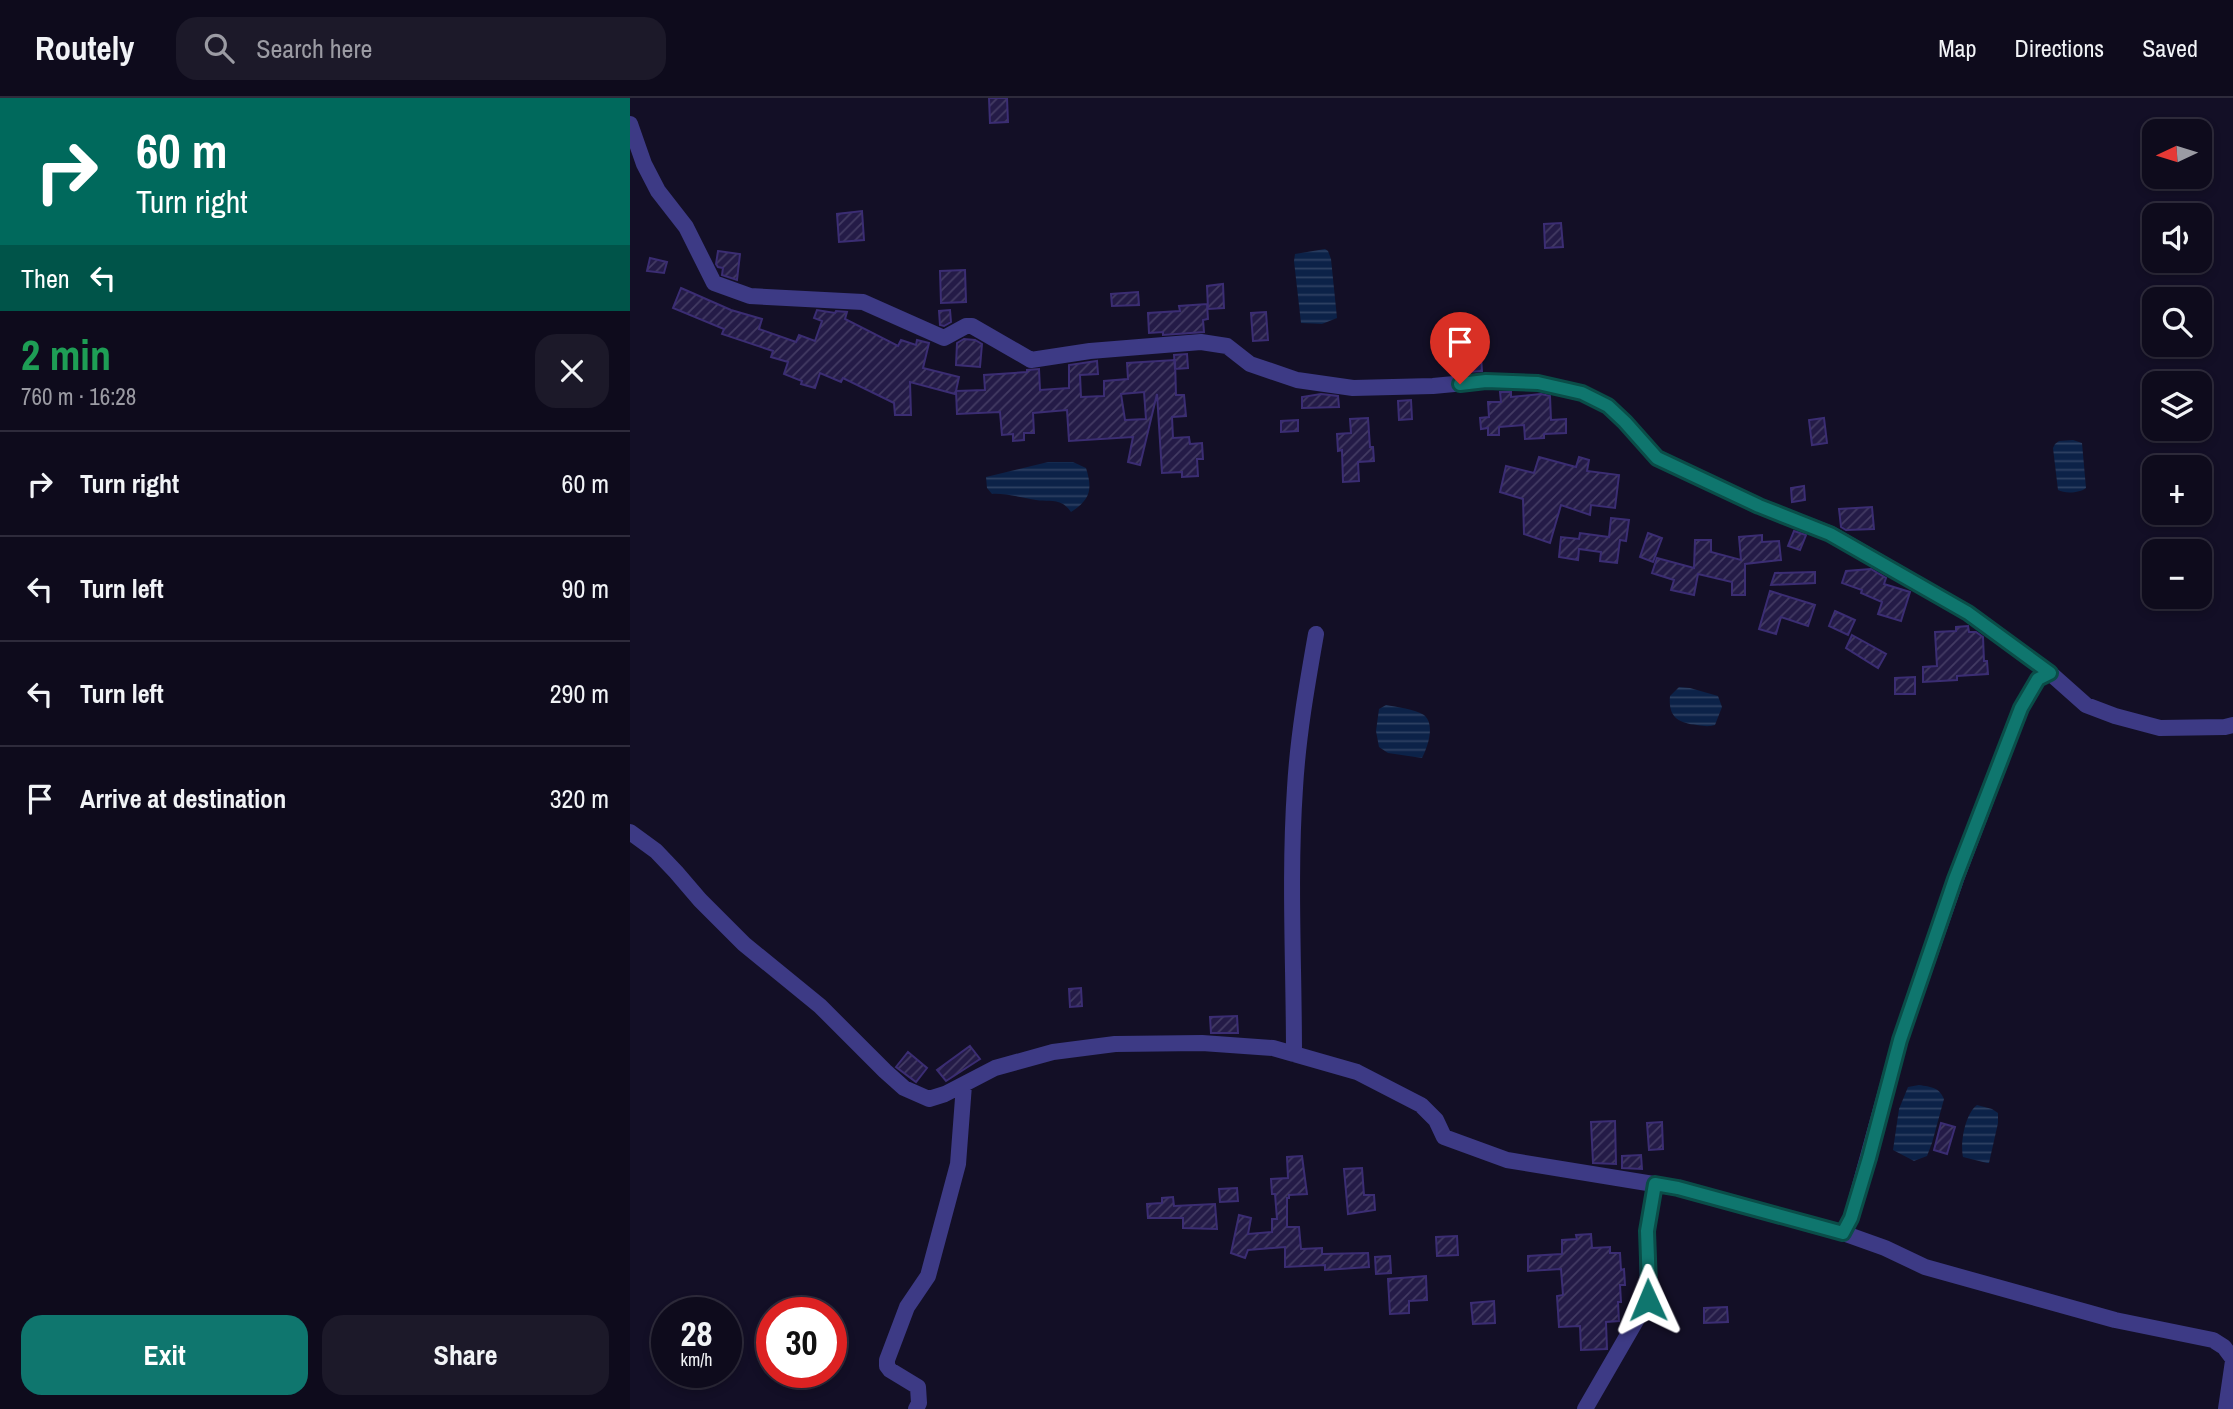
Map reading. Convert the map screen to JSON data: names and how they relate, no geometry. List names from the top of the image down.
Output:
{
  "north": "left",
  "page": {
    "header": "Routely",
    "search": "Search here",
    "nav": ["Map", "Directions", "Saved"],
    "turn": ["60 m", "Turn right"],
    "map_buttons": ["+", "−"],
    "then": "Then",
    "heading": ["2 min", "760 m · 16:28"],
    "list": [
      {
        "name": "Turn right",
        "value": "60 m"
      },
      {
        "name": "Turn left",
        "value": "90 m"
      },
      {
        "name": "Turn left",
        "value": "290 m"
      },
      {
        "name": "Arrive at destination",
        "value": "320 m"
      }
    ],
    "speed": "28 km/h",
    "limit": "30",
    "buttons": ["Exit", "Share"]
  }
}
